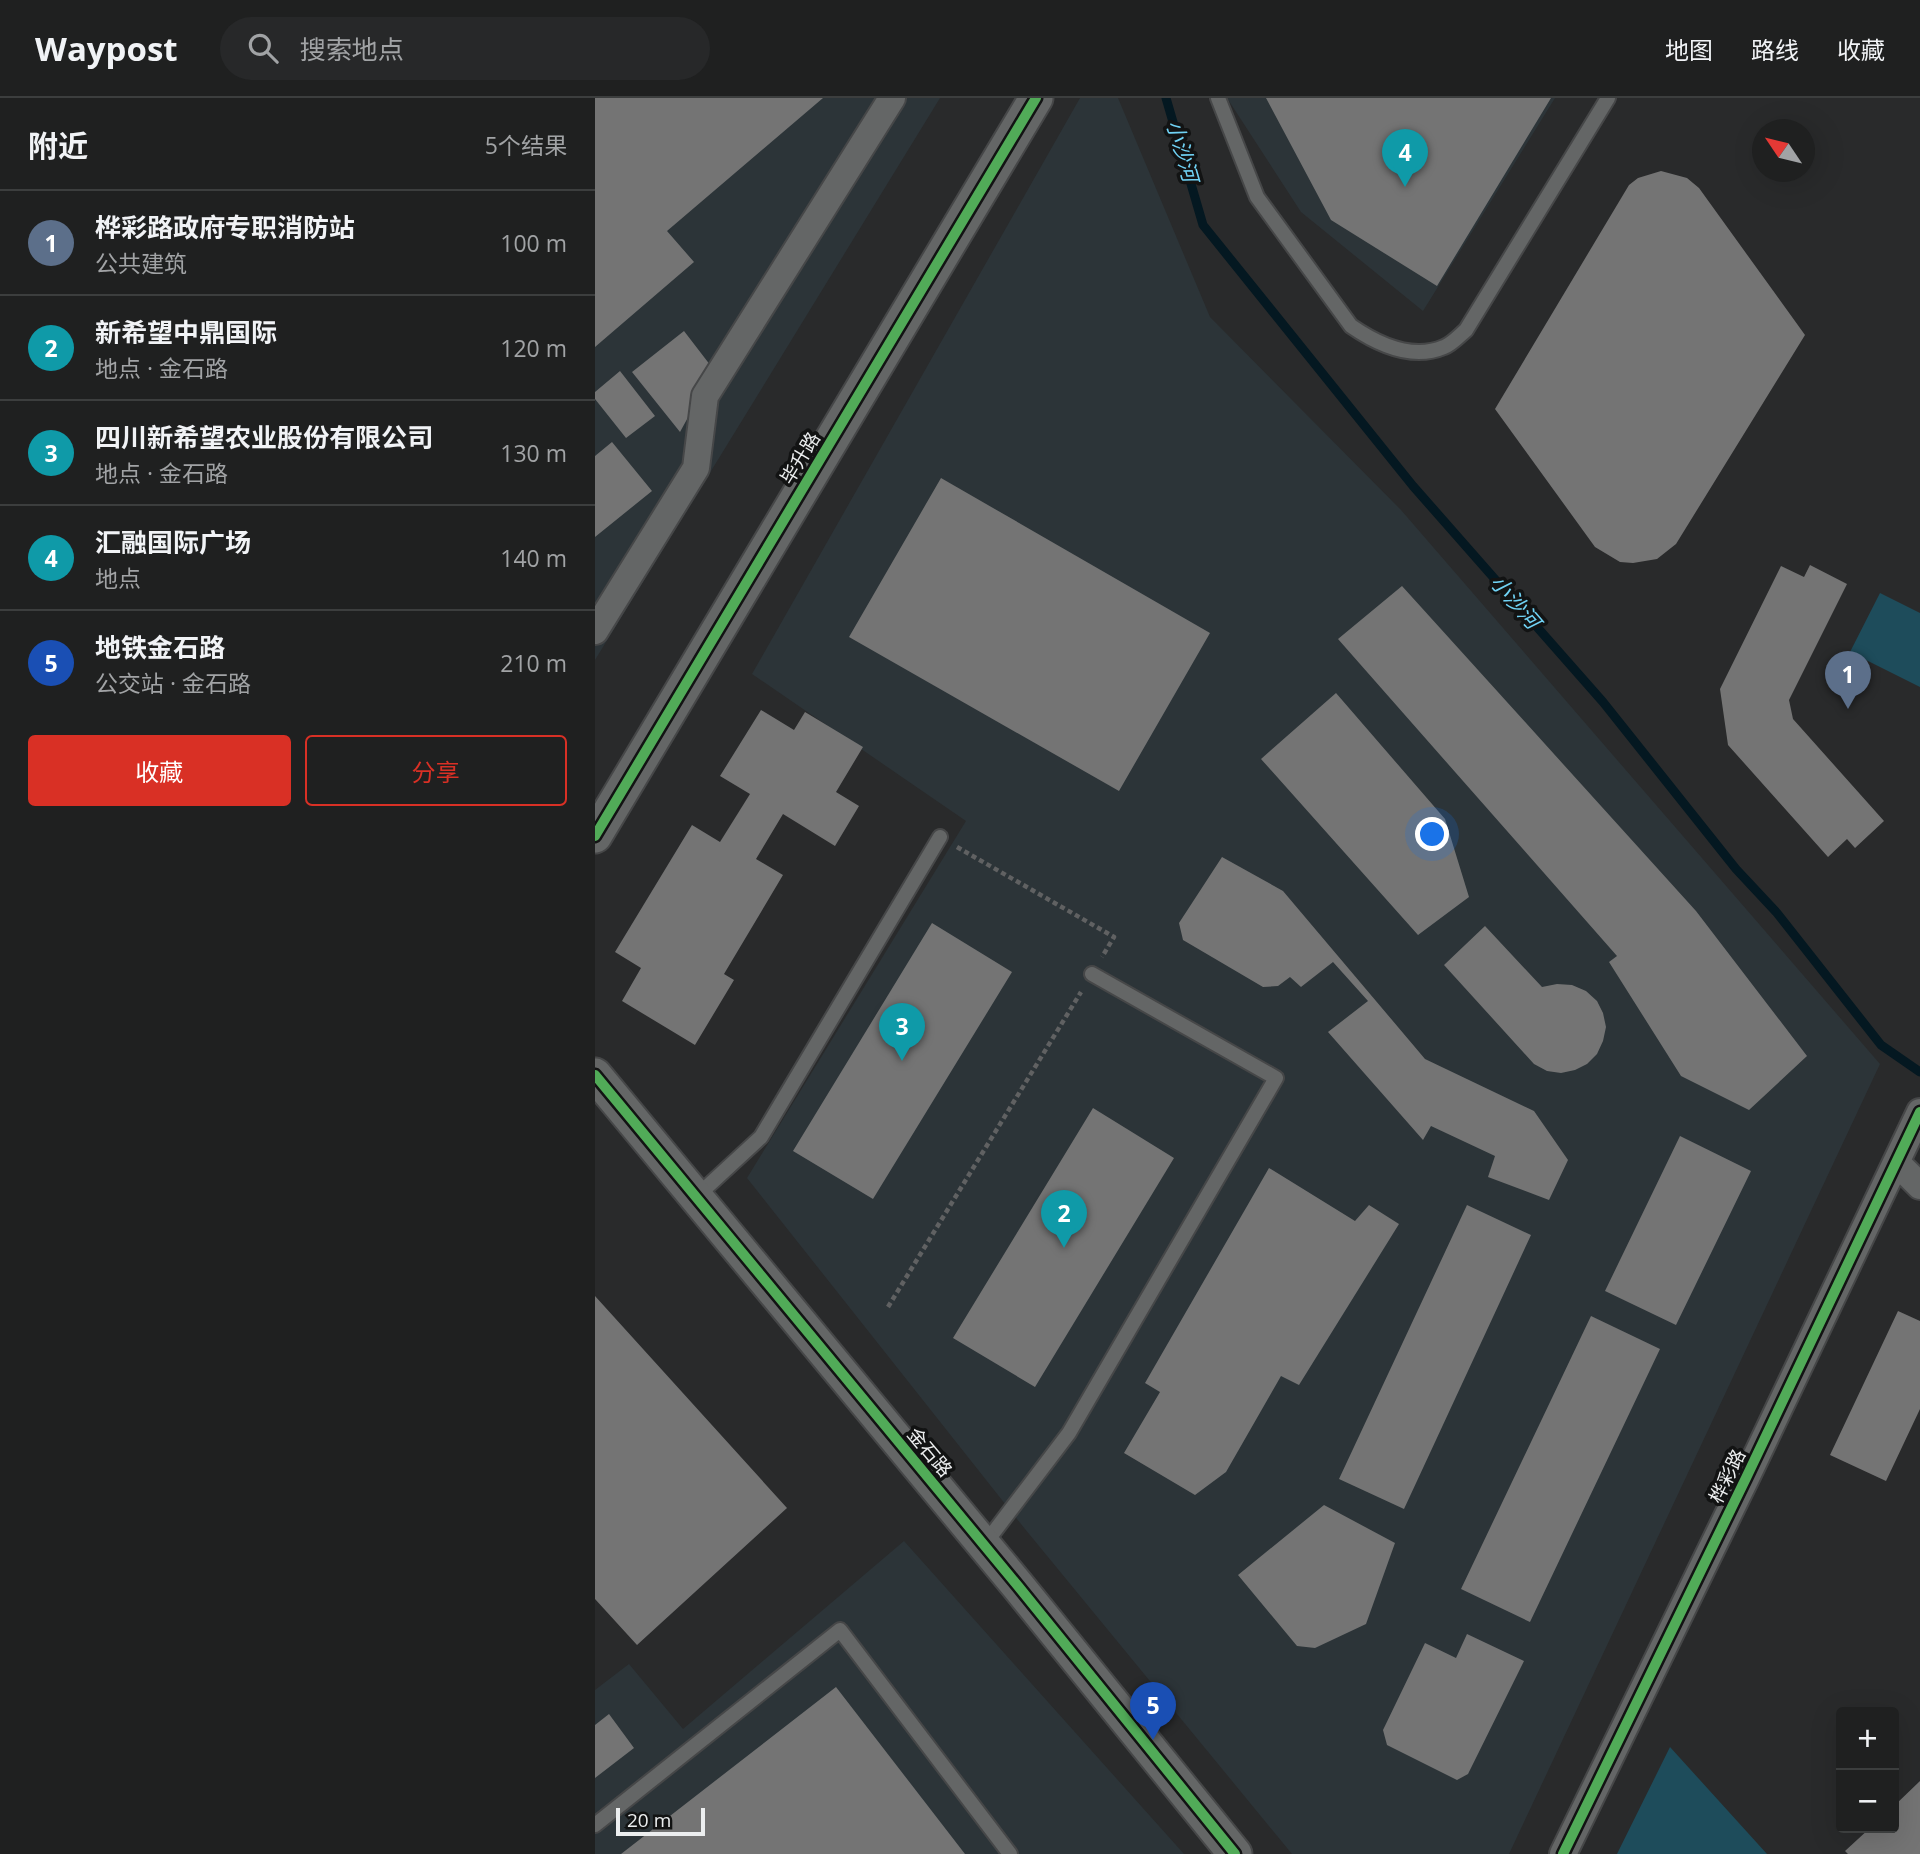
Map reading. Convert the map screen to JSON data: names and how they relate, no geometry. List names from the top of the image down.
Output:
{
  "streets": {
    "street": ["毕升路", "金石路", "桦彩路"]
  },
  "water": ["小沙河"],
  "scale_bar": "20 m",
  "north": "top left",
  "page": {
    "header": "Waypost",
    "search": "搜索地点",
    "nav": ["地图", "路线", "收藏"],
    "heading": ["附近", "5个结果"],
    "pins": [
      "4",
      "1",
      "3",
      "2",
      "5"
    ],
    "list": [
      {
        "mark": "1",
        "name": "桦彩路政府专职消防站",
        "note": "公共建筑",
        "value": "100 m"
      },
      {
        "mark": "2",
        "name": "新希望中鼎国际",
        "note": "地点 · 金石路",
        "value": "120 m"
      },
      {
        "mark": "3",
        "name": "四川新希望农业股份有限公司",
        "note": "地点 · 金石路",
        "value": "130 m"
      },
      {
        "mark": "4",
        "name": "汇融国际广场",
        "note": "地点",
        "value": "140 m"
      },
      {
        "mark": "5",
        "name": "地铁金石路",
        "note": "公交站 · 金石路",
        "value": "210 m"
      }
    ],
    "buttons": ["收藏", "分享"],
    "map_buttons": ["+", "−"],
    "scale": "20 m"
  }
}
